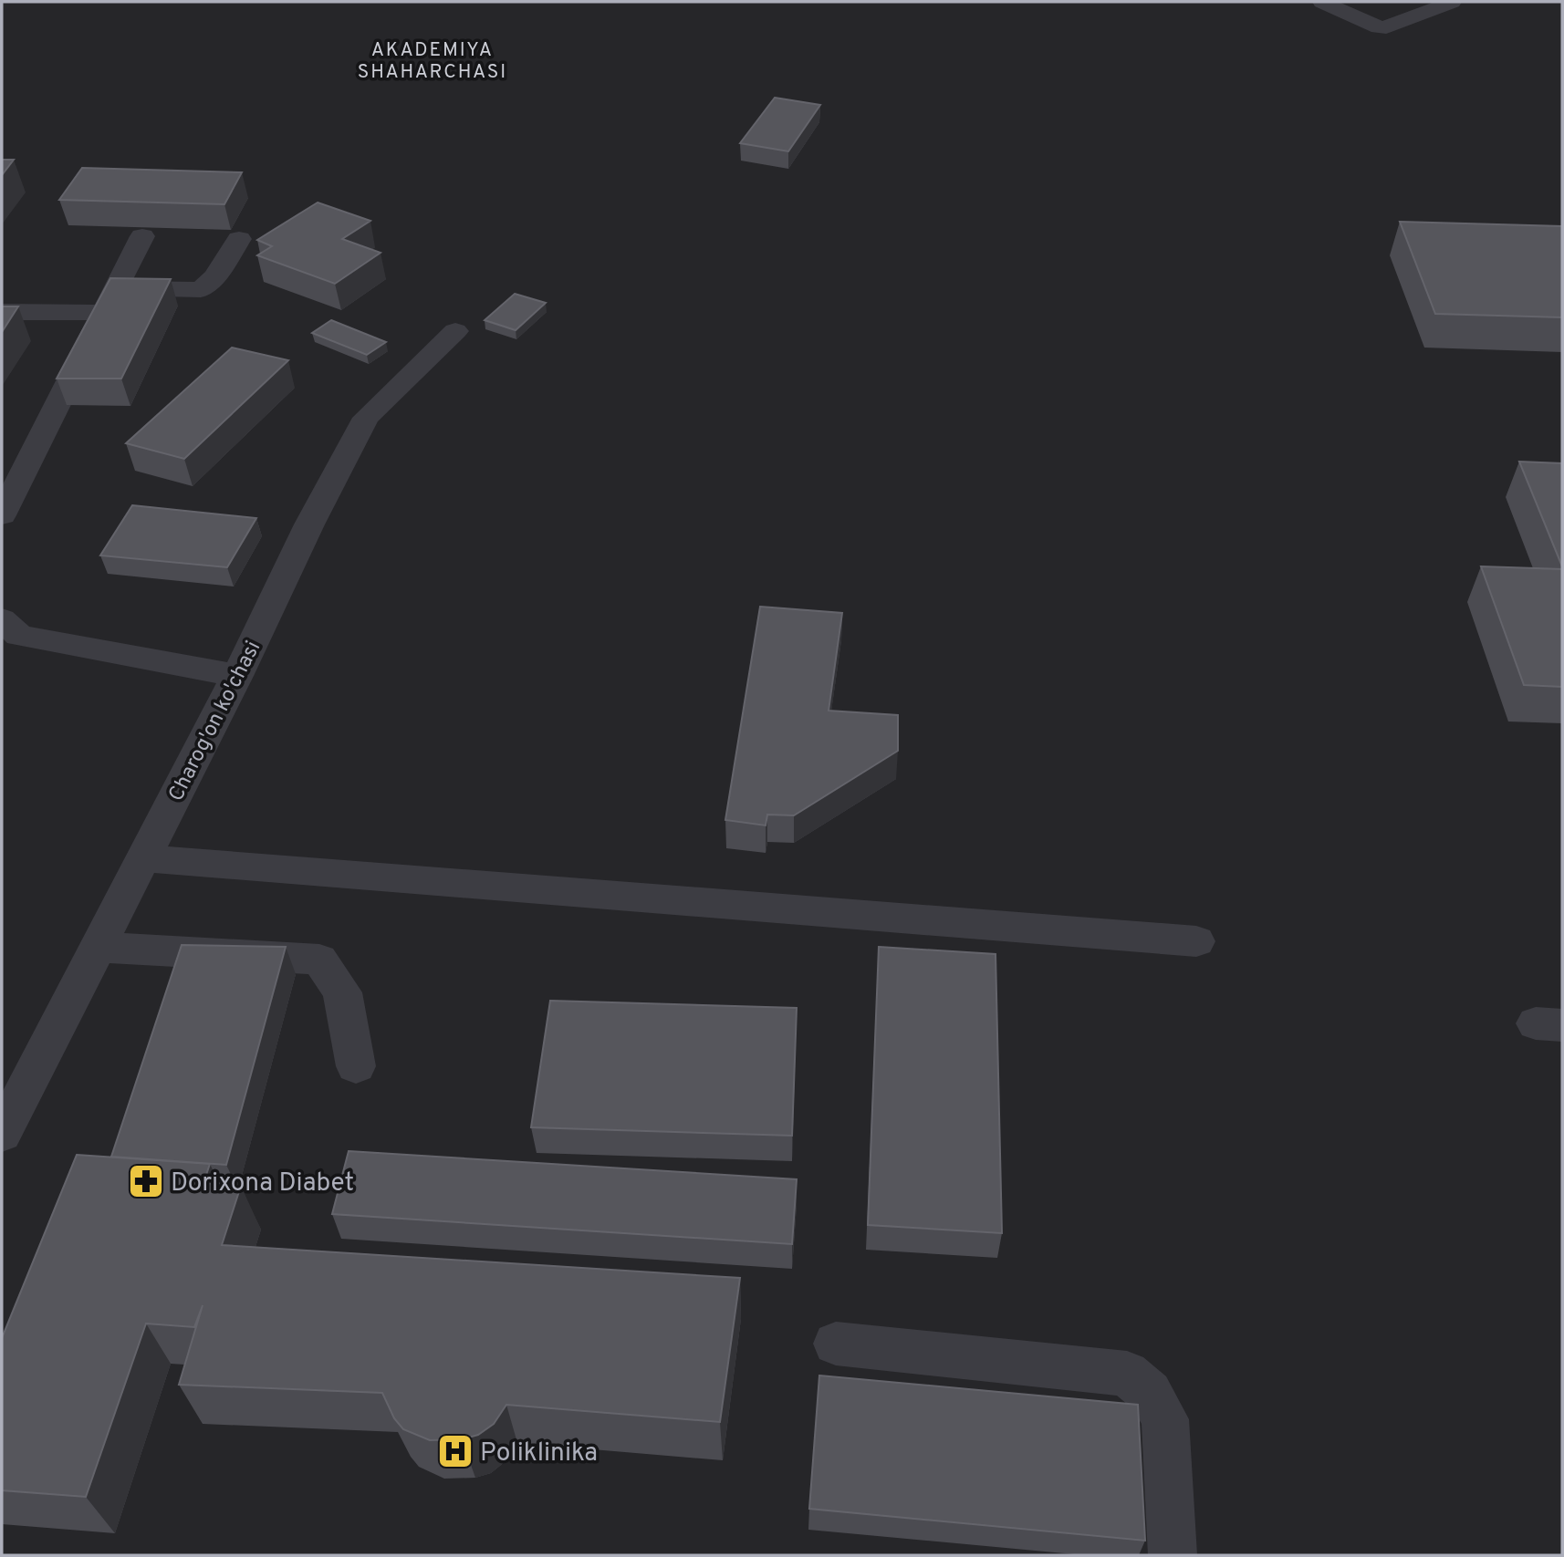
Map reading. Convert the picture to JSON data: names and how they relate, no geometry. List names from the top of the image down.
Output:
{
  "streets": {
    "street": ["Charog'on ko'chasi"]
  },
  "districts": ["AKADEMIYA SHAHARCHASI"],
  "places": {
    "pharmacy": ["Dorixona Diabet"],
    "hospital": ["Poliklinika"]
  }
}
